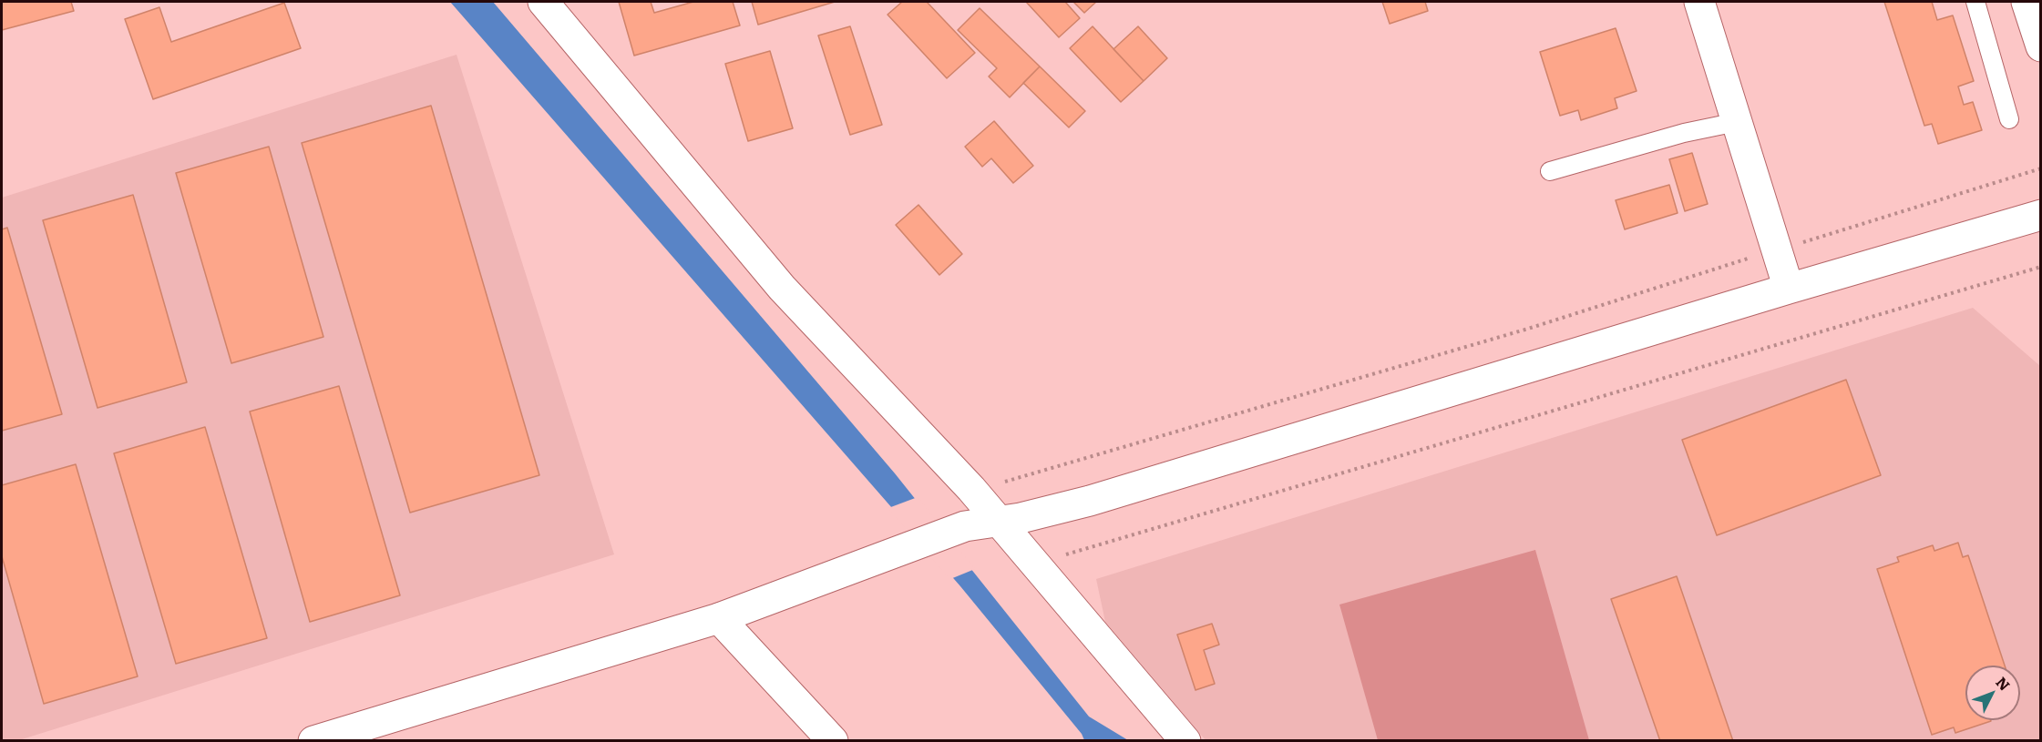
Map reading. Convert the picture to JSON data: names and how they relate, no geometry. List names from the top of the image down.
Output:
{
  "north": "top right"
}
